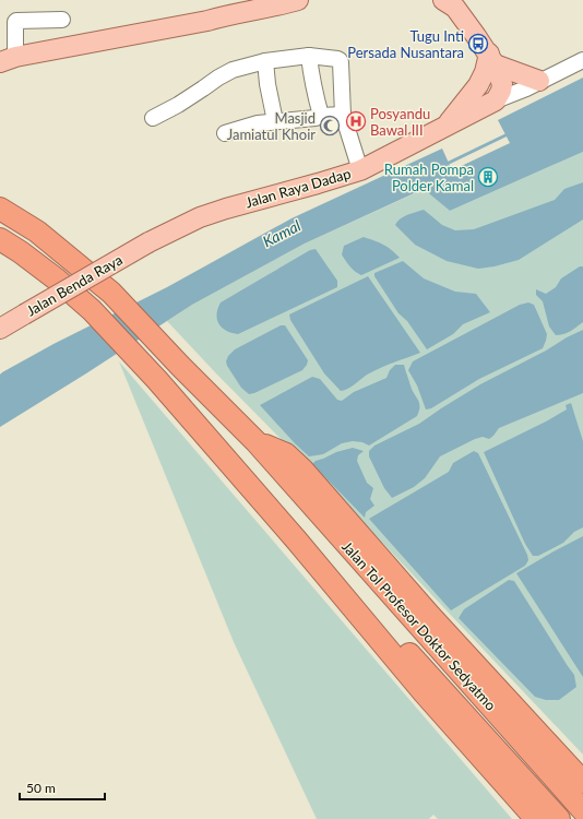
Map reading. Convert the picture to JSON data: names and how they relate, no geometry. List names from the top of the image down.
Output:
{
  "streets": {
    "highway": ["Jalan Tol Profesor Doktor Sedyatmo"],
    "main road": ["Jalan Raya Dadap", "Jalan Benda Raya"]
  },
  "crossings": [
    ["Jalan Raya Dadap", "Jalan Benda Raya"]
  ],
  "water": ["Kamal"],
  "places": {
    "bus stop": ["Tugu Inti Persada Nusantara"],
    "hospital": ["Posyandu Bawal III"],
    "mosque": ["Masjid Jamiatul Khoir"],
    "building": ["Rumah Pompa Polder Kamal"]
  },
  "scale_bar": "50 m"
}
